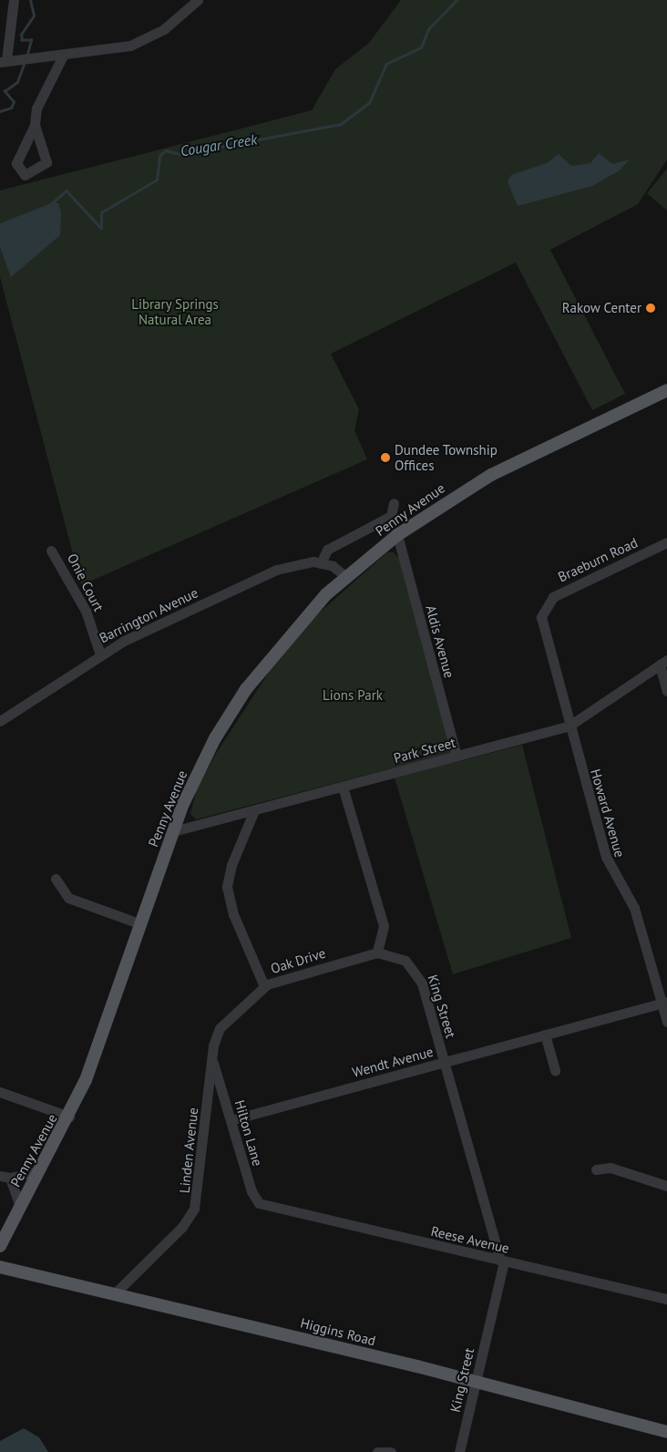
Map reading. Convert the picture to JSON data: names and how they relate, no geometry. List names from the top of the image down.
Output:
{
  "streets": {
    "main road": ["Penny Avenue", "Higgins Road"],
    "street": [
      "Braeburn Road",
      "Onie Court",
      "Barrington Avenue",
      "Aldis Avenue",
      "Park Street",
      "Howard Avenue",
      "Oak Drive",
      "King Street",
      "Wendt Avenue",
      "Hilton Lane",
      "Linden Avenue",
      "Reese Avenue"
    ]
  },
  "crossings": [
    ["Penny Avenue", "Barrington Avenue"],
    ["Penny Avenue", "Aldis Avenue"],
    ["Penny Avenue", "Park Street"],
    ["Braeburn Road", "Howard Avenue"],
    ["Onie Court", "Barrington Avenue"],
    ["Aldis Avenue", "Park Street"],
    ["Park Street", "Howard Avenue"],
    ["Howard Avenue", "Wendt Avenue"],
    ["Oak Drive", "King Street"],
    ["Oak Drive", "Hilton Lane"],
    ["Oak Drive", "Linden Avenue"],
    ["King Street", "Wendt Avenue"],
    ["King Street", "Reese Avenue"],
    ["King Street", "Higgins Road"],
    ["Wendt Avenue", "Hilton Lane"],
    ["Hilton Lane", "Linden Avenue"],
    ["Hilton Lane", "Reese Avenue"],
    ["Linden Avenue", "Higgins Road"]
  ],
  "water": ["Cougar Creek"],
  "parks": ["Library Springs Natural Area", "Lions Park"],
  "places": ["Rakow Center", "Dundee Township Offices"]
}
